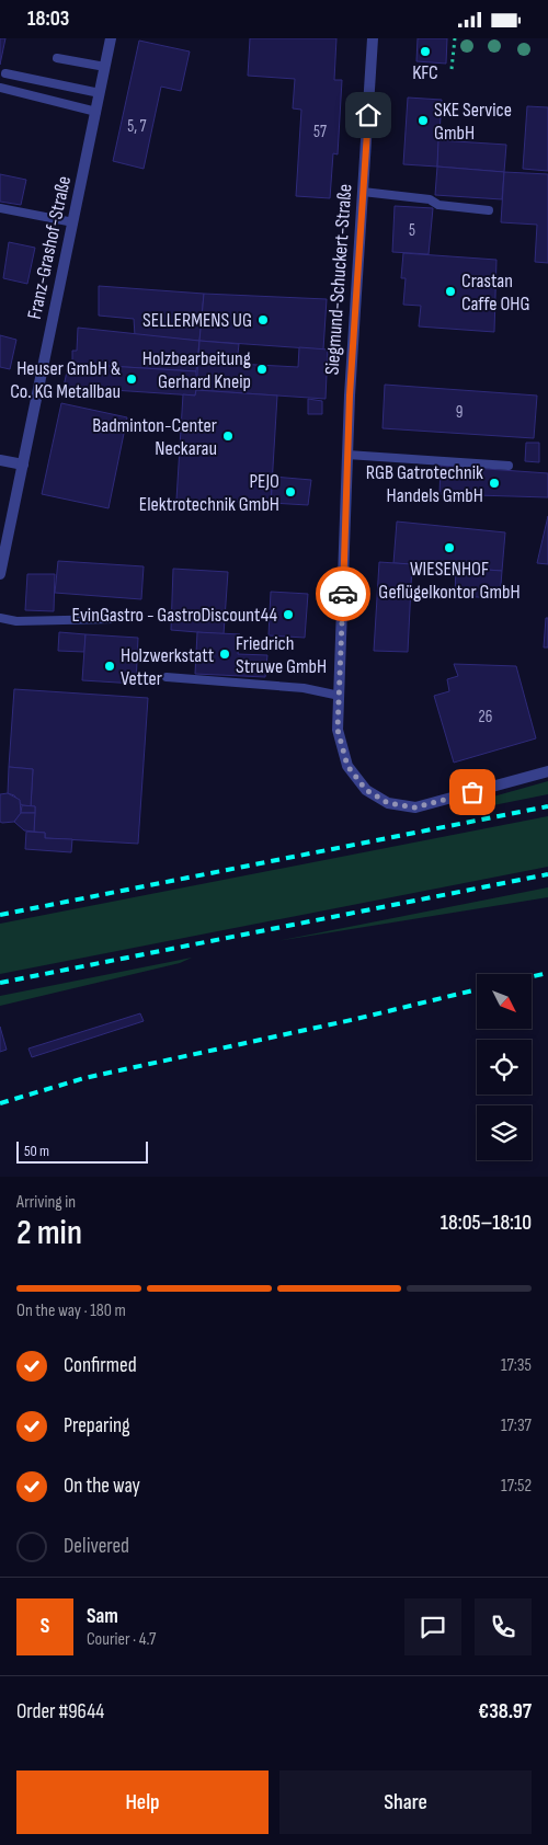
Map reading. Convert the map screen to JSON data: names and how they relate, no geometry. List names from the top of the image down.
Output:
{
  "streets": {
    "street": ["Franz-Grashof-Straße", "Siegmund-Schuckert-Straße"]
  },
  "places": [
    "KFC",
    "SKE Service GmbH",
    "Crastan Caffe OHG",
    "SELLERMENS UG",
    "Holzbearbeitung Gerhard Kneip",
    "Heuser GmbH & Co. KG Metallbau",
    "Badminton-Center Neckarau",
    "RGB Gatrotechnik Handels GmbH",
    "PEJO Elektrotechnik GmbH",
    "WIESENHOF Geflügelkontor GmbH",
    "EvinGastro - GastroDiscount44",
    "Friedrich Struwe GmbH",
    "Holzwerkstatt Vetter"
  ],
  "house_numbers": [
    "5, 7",
    "57",
    "5",
    "9",
    "26"
  ],
  "scale_bar": "50 m",
  "north": "bottom right",
  "page": {
    "status": "18:03",
    "scale": "50 m",
    "heading": ["2 min", "Arriving in", "18:05–18:10"],
    "panel": [
      "Sam",
      "Courier · 4.7",
      "Order #9644",
      "€38.97"
    ],
    "bar": "On the way · 180 m",
    "list": [
      ["Confirmed", "17:35"],
      ["Preparing", "17:37"],
      ["On the way", "17:52"],
      "Delivered"
    ],
    "round": "S",
    "buttons": ["Help", "Share"]
  }
}
